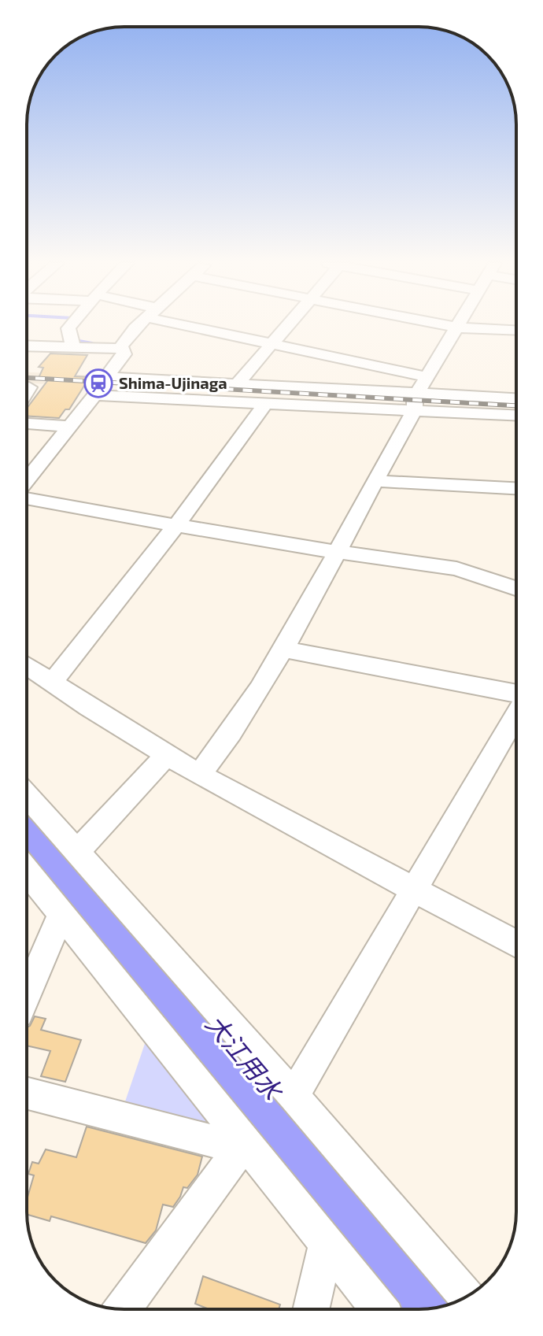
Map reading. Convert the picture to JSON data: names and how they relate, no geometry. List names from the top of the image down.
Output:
{
  "water": ["大江用水"],
  "places": {
    "station": ["Shima-Ujinaga"]
  }
}
